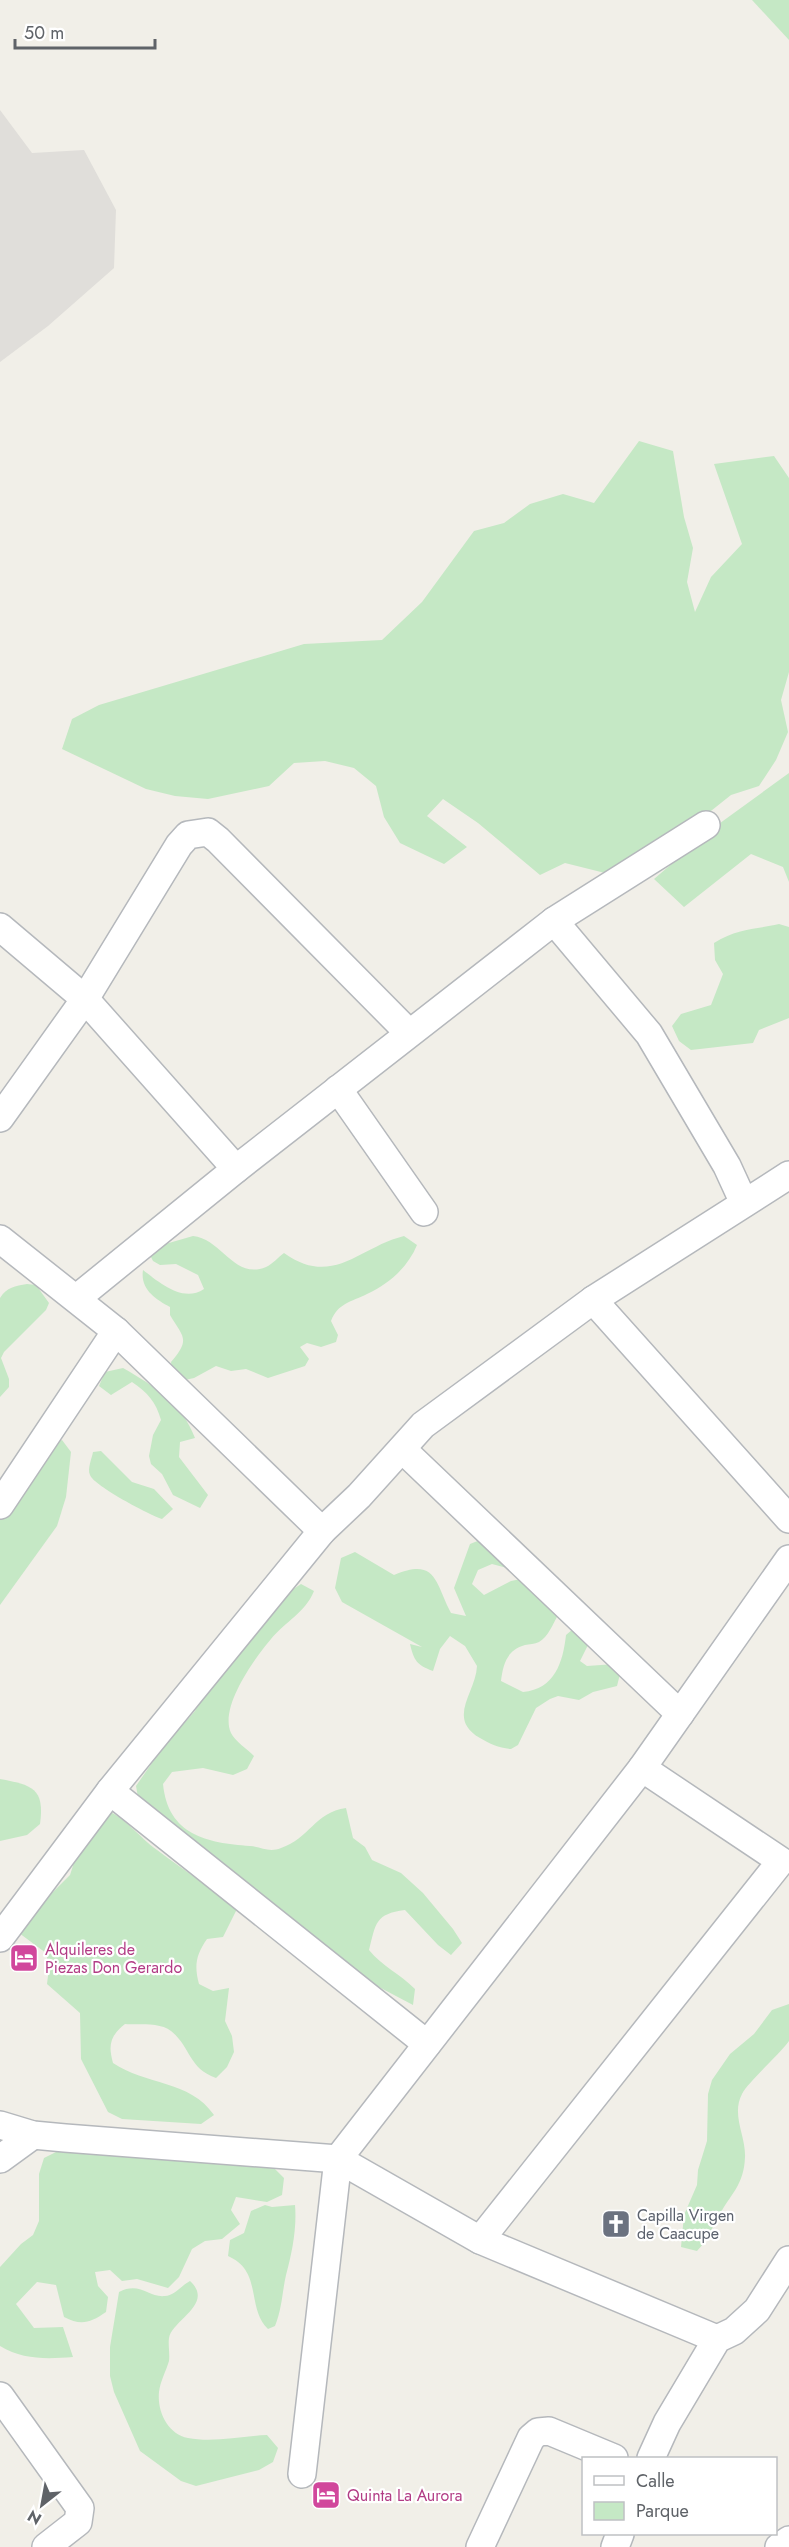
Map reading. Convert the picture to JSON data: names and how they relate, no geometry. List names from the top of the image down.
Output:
{
  "places": {
    "hotel": ["Alquileres de Piezas Don Gerardo", "Quinta La Aurora"],
    "church": ["Capilla Virgen de Caacupe"]
  },
  "legend": ["Calle", "Parque"],
  "scale_bar": "50 m",
  "north": "bottom left"
}
